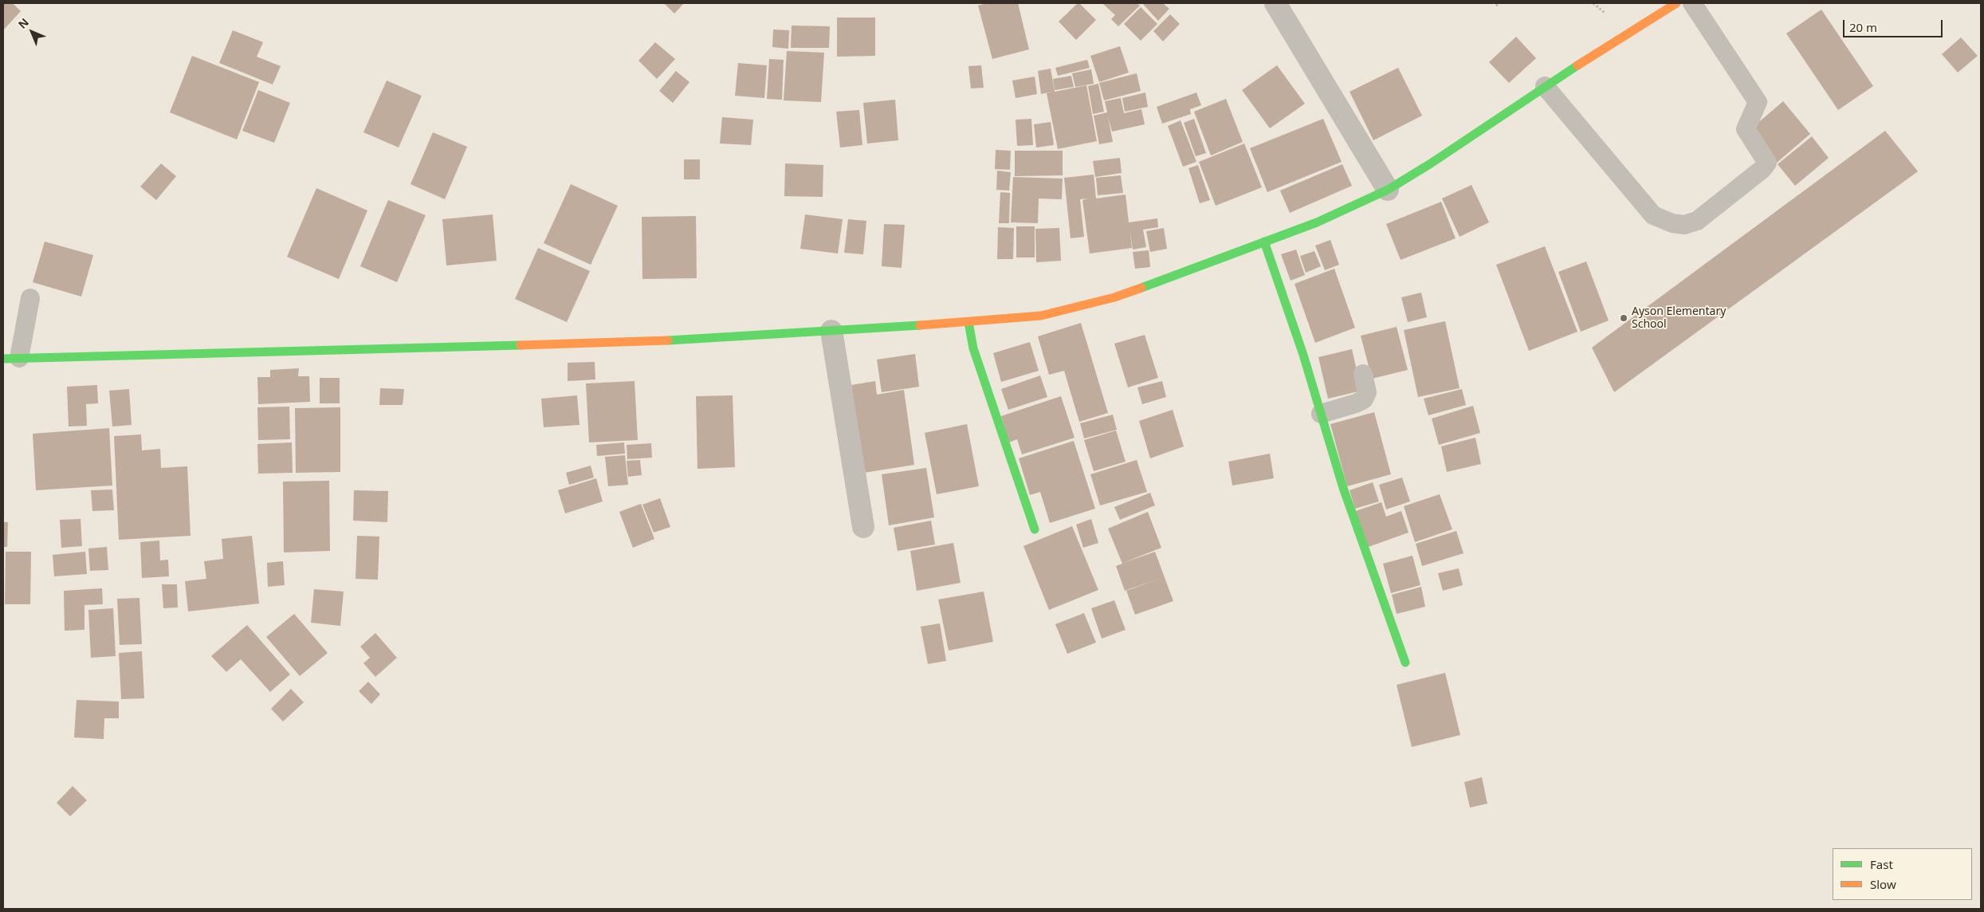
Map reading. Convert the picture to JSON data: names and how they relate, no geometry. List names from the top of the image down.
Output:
{
  "places": ["Ayson Elementary School"],
  "legend": ["Fast", "Slow"],
  "scale_bar": "20 m",
  "north": "top left"
}
